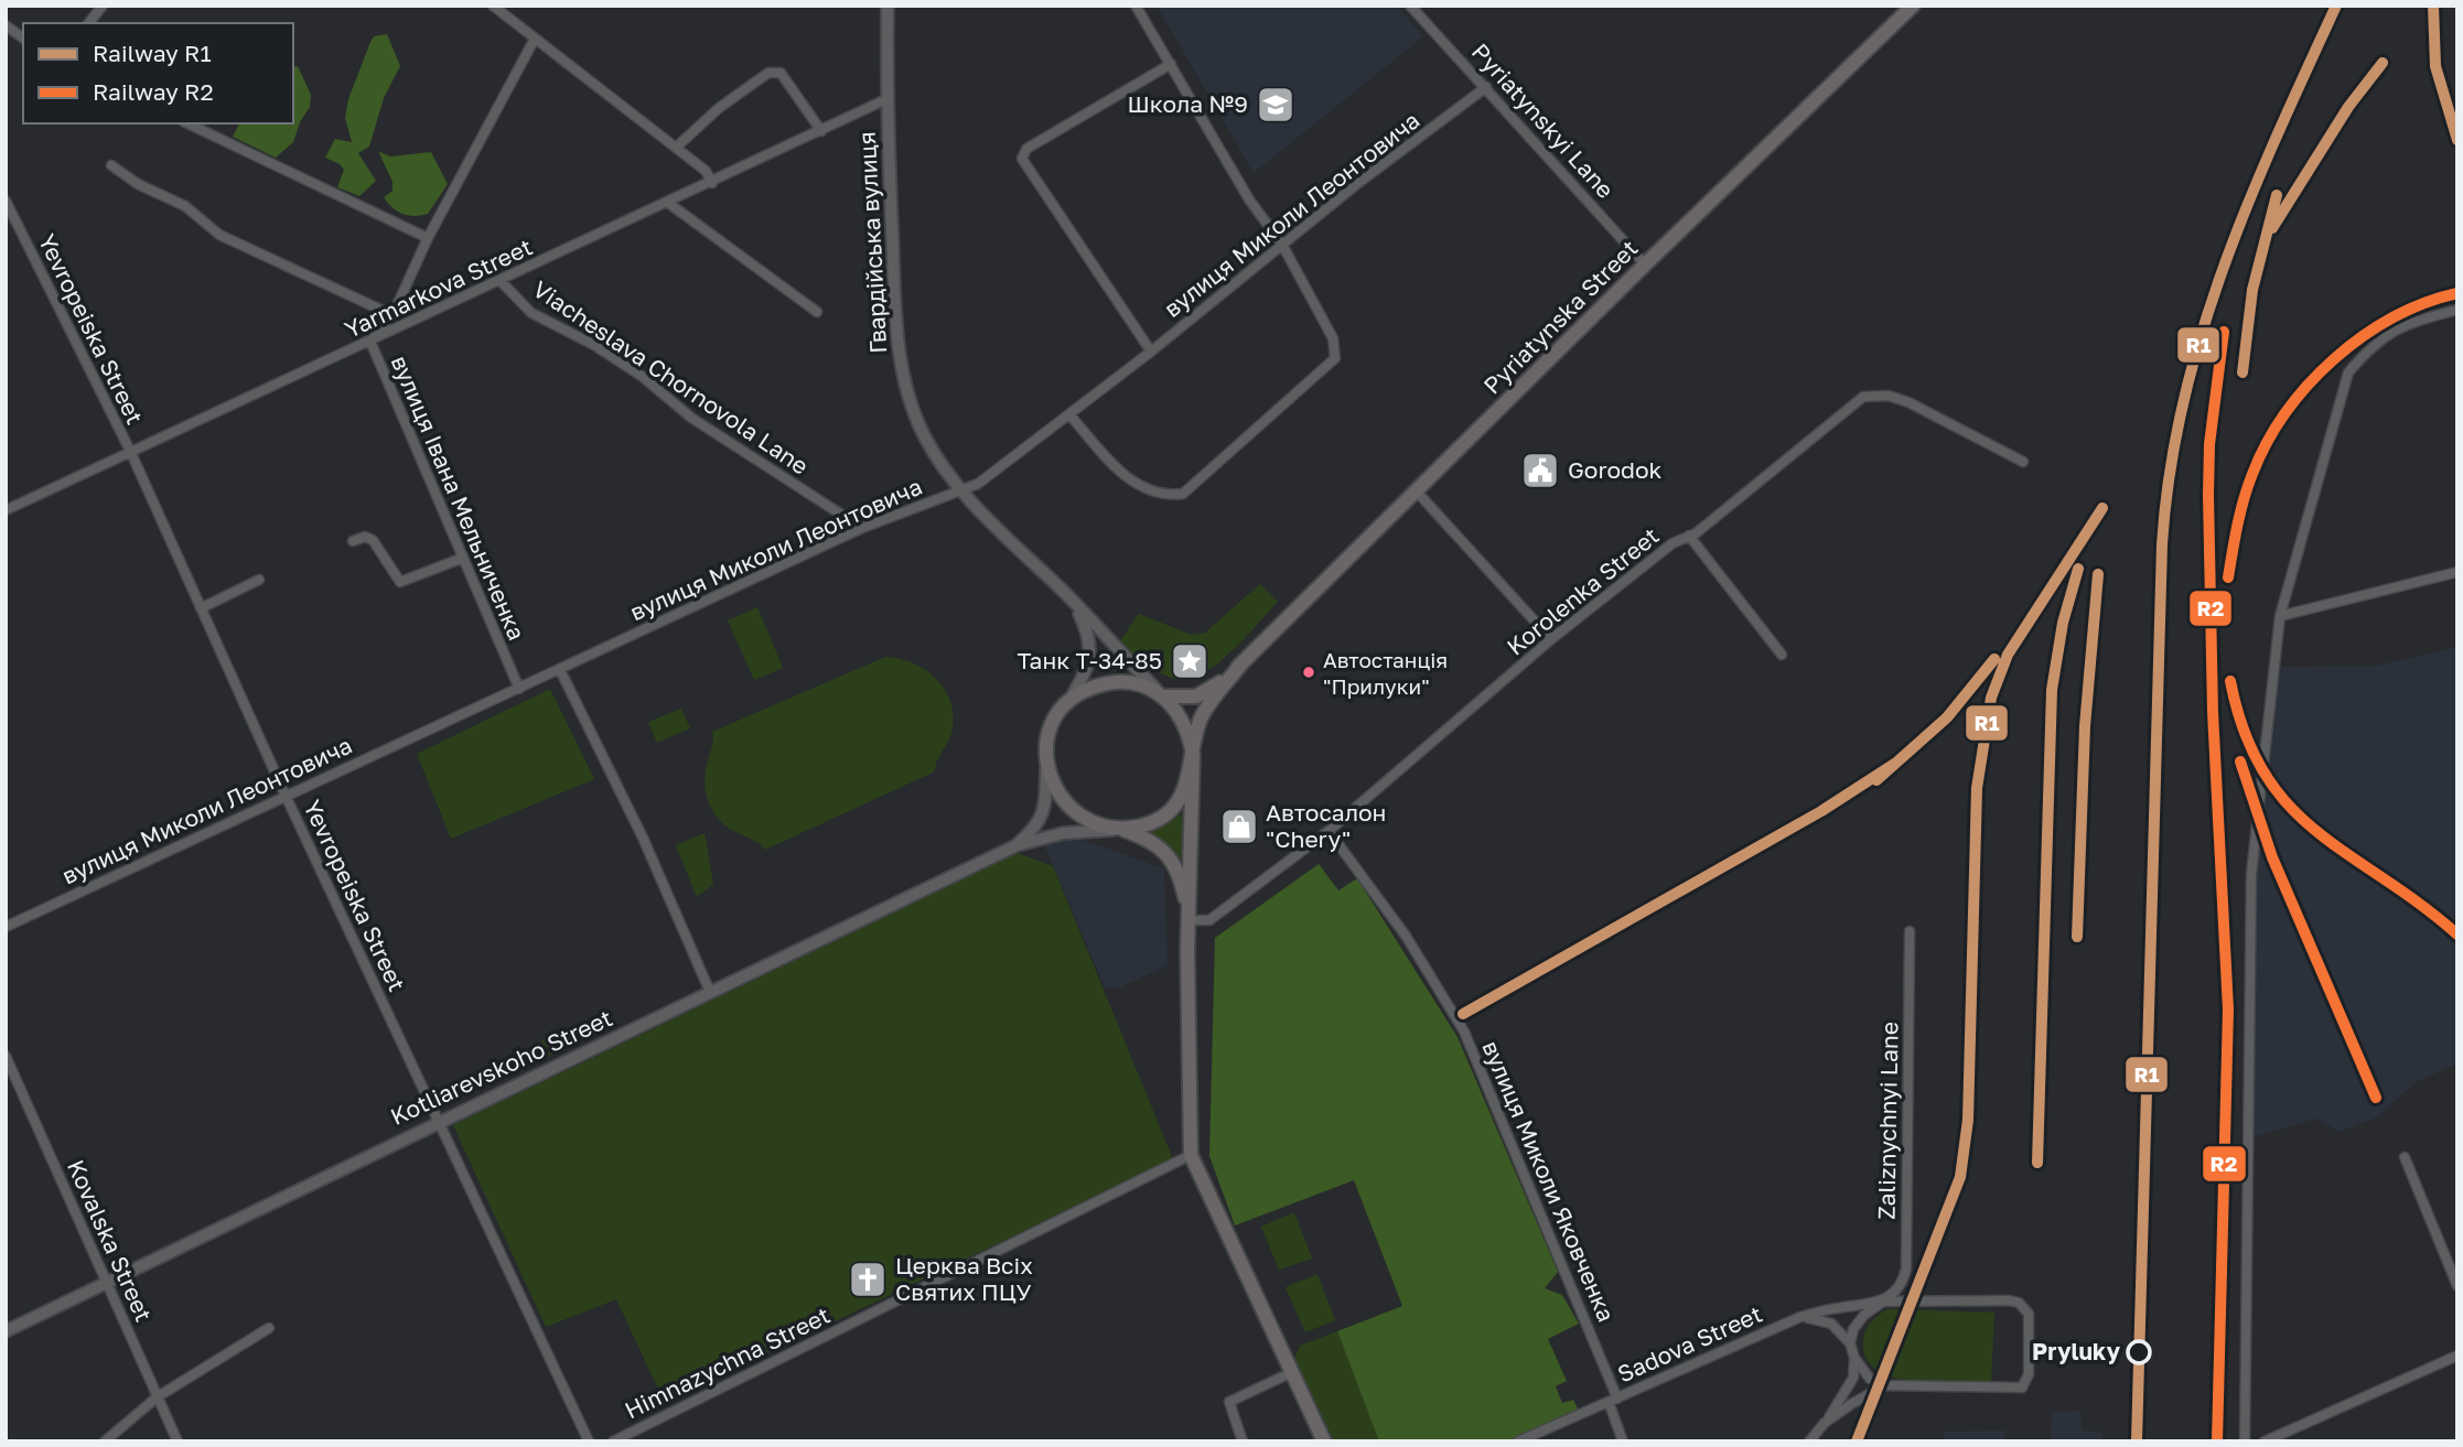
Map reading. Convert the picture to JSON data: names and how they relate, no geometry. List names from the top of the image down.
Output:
{
  "streets": {
    "main road": ["Гвардійська вулиця", "Pyriatynska Street", "Kotliarevskoho Street"],
    "street": [
      "Pyriatynskyi Lane",
      "вулиця Миколи Леонтовича",
      "Yarmarkova Street",
      "Yevropeiska Street",
      "Viacheslava Chornovola Lane",
      "вулиця Івана Мельниченка",
      "Korolenka Street",
      "Zaliznychnyi Lane",
      "вулиця Миколи Яковченка",
      "Kovalska Street",
      "Sadova Street",
      "Himnazychna Street"
    ]
  },
  "crossings": [
    ["Pyriatynskyi Lane", "вулиця Миколи Леонтовича"],
    ["Pyriatynskyi Lane", "Pyriatynska Street"],
    ["вулиця Миколи Леонтовича", "Гвардійська вулиця"],
    ["вулиця Миколи Леонтовича", "Yevropeiska Street"],
    ["вулиця Миколи Леонтовича", "Viacheslava Chornovola Lane"],
    ["вулиця Миколи Леонтовича", "вулиця Івана Мельниченка"],
    ["Гвардійська вулиця", "Yarmarkova Street"],
    ["Yarmarkova Street", "Yevropeiska Street"],
    ["Yarmarkova Street", "Viacheslava Chornovola Lane"],
    ["Yarmarkova Street", "вулиця Івана Мельниченка"],
    ["Yevropeiska Street", "Kotliarevskoho Street"],
    ["Korolenka Street", "вулиця Миколи Яковченка"],
    ["Kotliarevskoho Street", "Kovalska Street"],
    ["Zaliznychnyi Lane", "Sadova Street"],
    ["вулиця Миколи Яковченка", "Sadova Street"]
  ],
  "places": {
    "school or university": ["Школа №9"],
    "public building": ["Gorodok"],
    "place": ["Танк Т-34-85"],
    "other": ["Автостанція \"Прилуки\"", "Pryluky"],
    "shop": ["Автосалон \"Chery\""],
    "church": ["Церква Всіх Святих ПЦУ"]
  },
  "lines": ["rail line R1", "rail line R2"],
  "legend": ["Railway R1", "Railway R2"]
}
